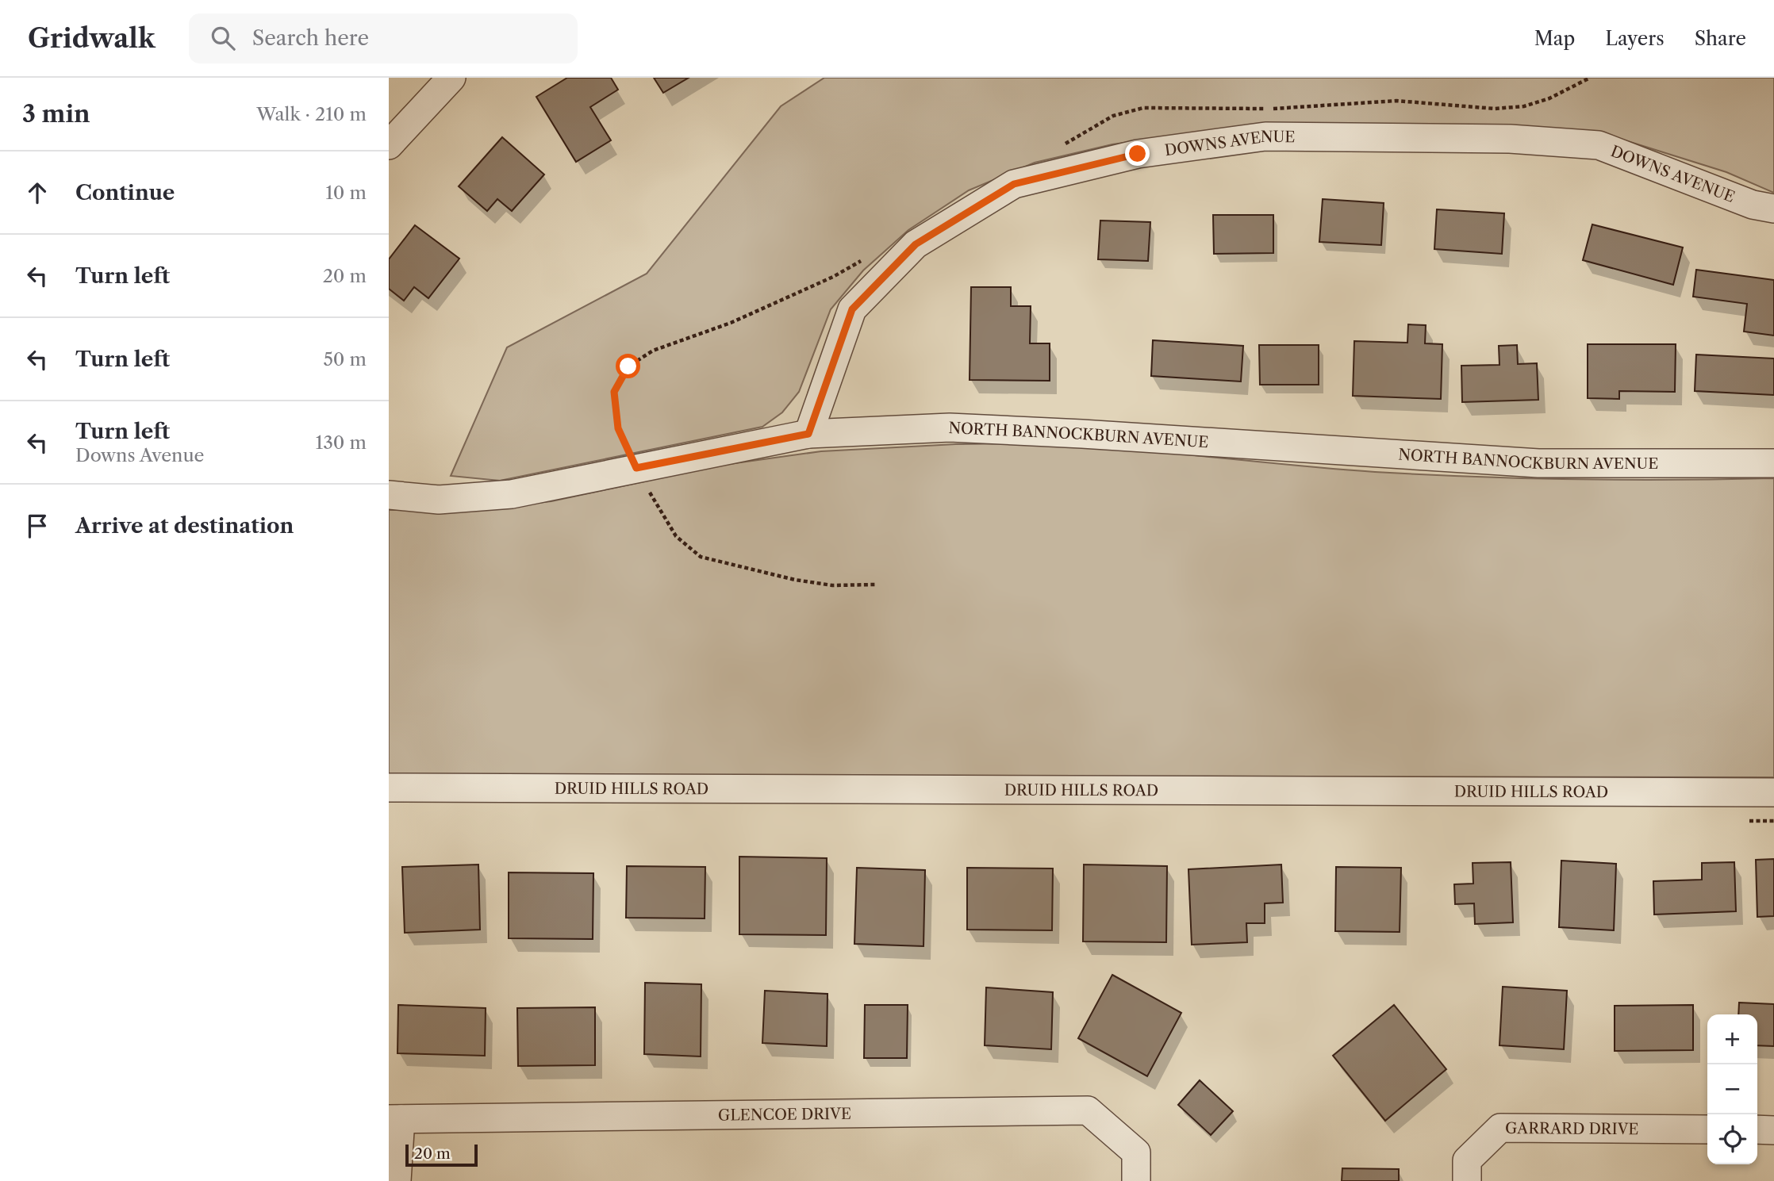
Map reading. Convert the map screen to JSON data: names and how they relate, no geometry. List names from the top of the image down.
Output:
{
  "streets": {
    "street": [
      "DOWNS AVENUE",
      "NORTH BANNOCKBURN AVENUE",
      "DRUID HILLS ROAD",
      "GLENCOE DRIVE",
      "GARRARD DRIVE"
    ]
  },
  "crossings": [
    ["DOWNS AVENUE", "NORTH BANNOCKBURN AVENUE"]
  ],
  "scale_bar": "20 m",
  "page": {
    "header": "Gridwalk",
    "search": "Search here",
    "nav": ["Map", "Layers", "Share"],
    "heading": ["3 min", "Walk · 210 m"],
    "list": [
      ["Continue", "10 m"],
      ["Turn left", "20 m"],
      ["Turn left", "50 m"],
      ["Turn left", "Downs Avenue", "130 m"],
      "Arrive at destination"
    ],
    "map_buttons": ["+", "−"],
    "scale": "20 m"
  }
}
